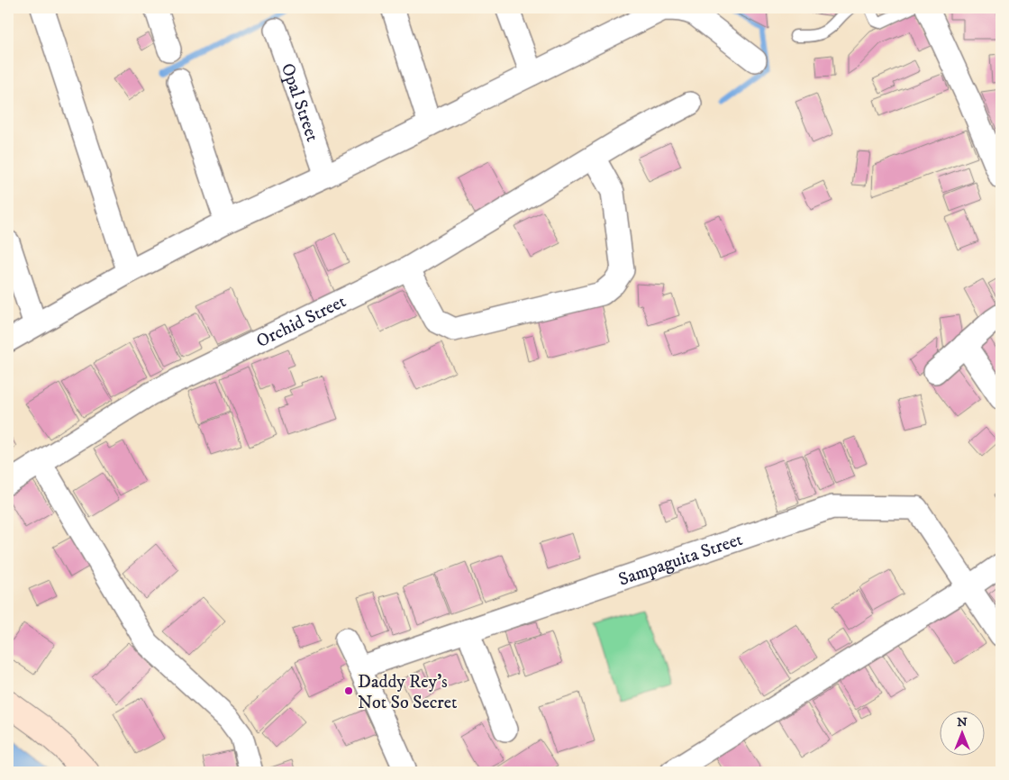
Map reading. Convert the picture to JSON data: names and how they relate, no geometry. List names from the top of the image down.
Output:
{
  "streets": {
    "street": ["Opal Street", "Orchid Street", "Sampaguita Street"]
  },
  "places": ["Daddy Rey’s Not So Secret"],
  "north": "top"
}
